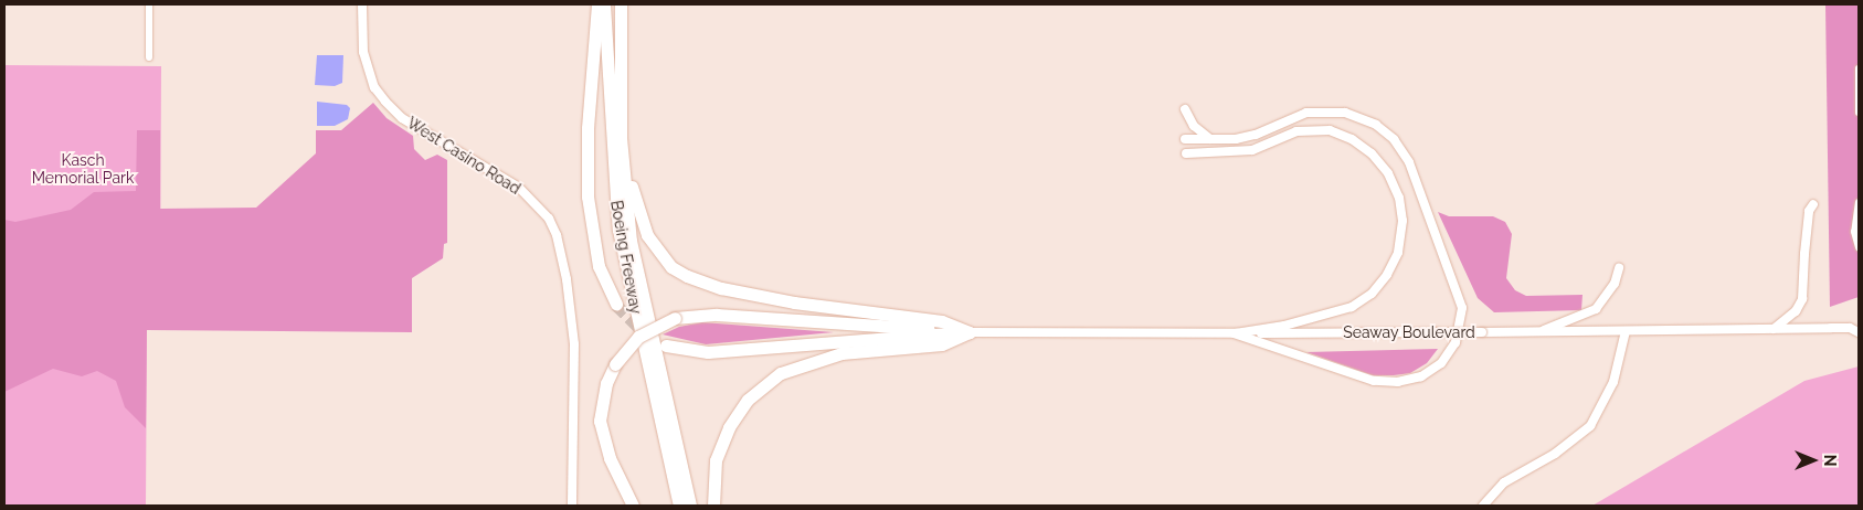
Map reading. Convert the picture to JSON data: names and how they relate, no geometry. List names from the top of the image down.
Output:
{
  "streets": {
    "highway": ["Boeing Freeway"],
    "street": ["West Casino Road", "Seaway Boulevard"]
  },
  "parks": ["Kasch Memorial Park"],
  "north": "right"
}
